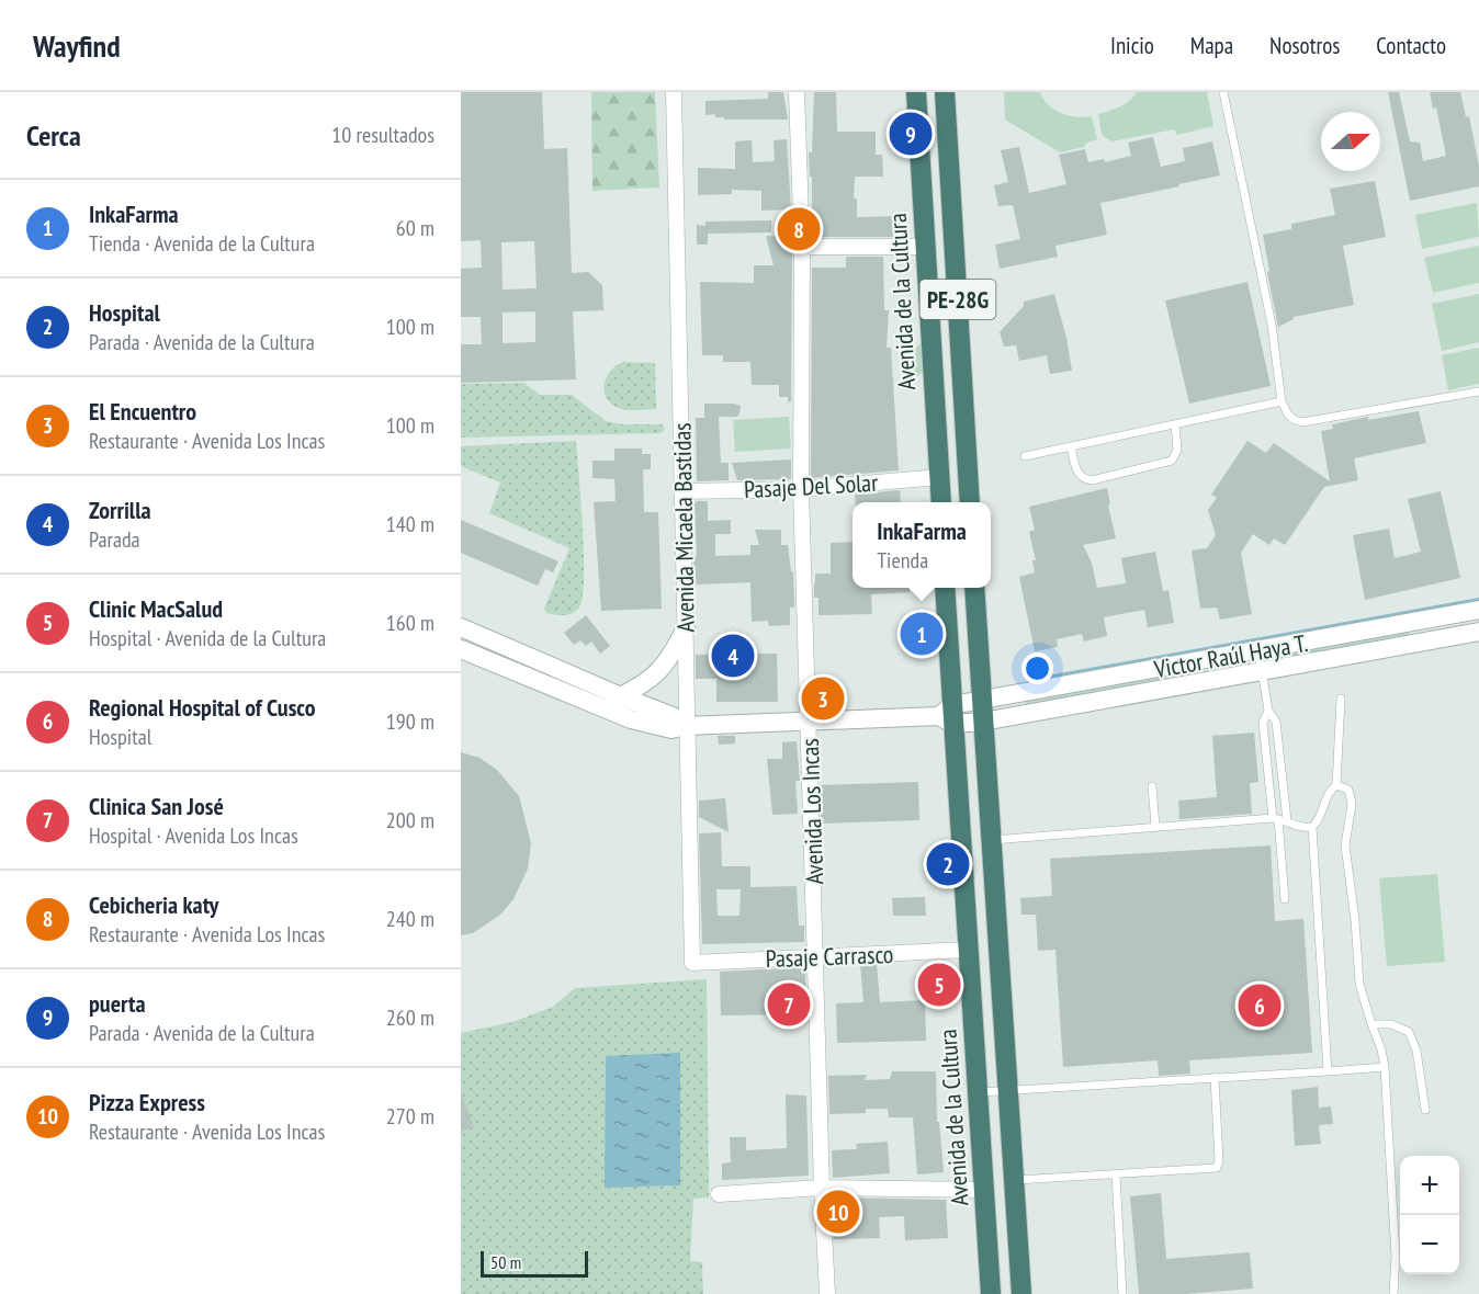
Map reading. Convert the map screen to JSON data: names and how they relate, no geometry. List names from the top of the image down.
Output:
{
  "streets": {
    "highway": ["PE-28G", "Avenida de la Cultura"],
    "street": [
      "Pasaje Del Solar",
      "Avenida Micaela Bastidas",
      "Victor Raúl Haya T.",
      "Avenida Los Incas",
      "Pasaje Carrasco"
    ]
  },
  "crossings": [
    ["Avenida de la Cultura", "Pasaje Del Solar"],
    ["Avenida de la Cultura", "Victor Raúl Haya T."],
    ["Avenida de la Cultura", "Pasaje Carrasco"],
    ["Pasaje Del Solar", "Avenida Micaela Bastidas"],
    ["Pasaje Del Solar", "Avenida Los Incas"],
    ["Avenida Micaela Bastidas", "Pasaje Carrasco"],
    ["Avenida Los Incas", "Pasaje Carrasco"]
  ],
  "scale_bar": "50 m",
  "north": "right",
  "page": {
    "header": "Wayfind",
    "nav": [
      "Inicio",
      "Mapa",
      "Nosotros",
      "Contacto"
    ],
    "heading": ["Cerca", "10 resultados"],
    "pins": [
      "9",
      "8",
      "1",
      "4",
      "3",
      "2",
      "5",
      "7",
      "6",
      "10"
    ],
    "list": [
      {
        "mark": "1",
        "name": "InkaFarma",
        "note": "Tienda · Avenida de la Cultura",
        "value": "60 m"
      },
      {
        "mark": "2",
        "name": "Hospital",
        "note": "Parada · Avenida de la Cultura",
        "value": "100 m"
      },
      {
        "mark": "3",
        "name": "El Encuentro",
        "note": "Restaurante · Avenida Los Incas",
        "value": "100 m"
      },
      {
        "mark": "4",
        "name": "Zorrilla",
        "note": "Parada",
        "value": "140 m"
      },
      {
        "mark": "5",
        "name": "Clinic MacSalud",
        "note": "Hospital · Avenida de la Cultura",
        "value": "160 m"
      },
      {
        "mark": "6",
        "name": "Regional Hospital of Cusco",
        "note": "Hospital",
        "value": "190 m"
      },
      {
        "mark": "7",
        "name": "Clinica San José",
        "note": "Hospital · Avenida Los Incas",
        "value": "200 m"
      },
      {
        "mark": "8",
        "name": "Cebicheria katy",
        "note": "Restaurante · Avenida Los Incas",
        "value": "240 m"
      },
      {
        "mark": "9",
        "name": "puerta",
        "note": "Parada · Avenida de la Cultura",
        "value": "260 m"
      },
      {
        "mark": "10",
        "name": "Pizza Express",
        "note": "Restaurante · Avenida Los Incas",
        "value": "270 m"
      }
    ],
    "popup": ["InkaFarma", "Tienda"],
    "map_buttons": ["+", "−"],
    "scale": "50 m"
  }
}
